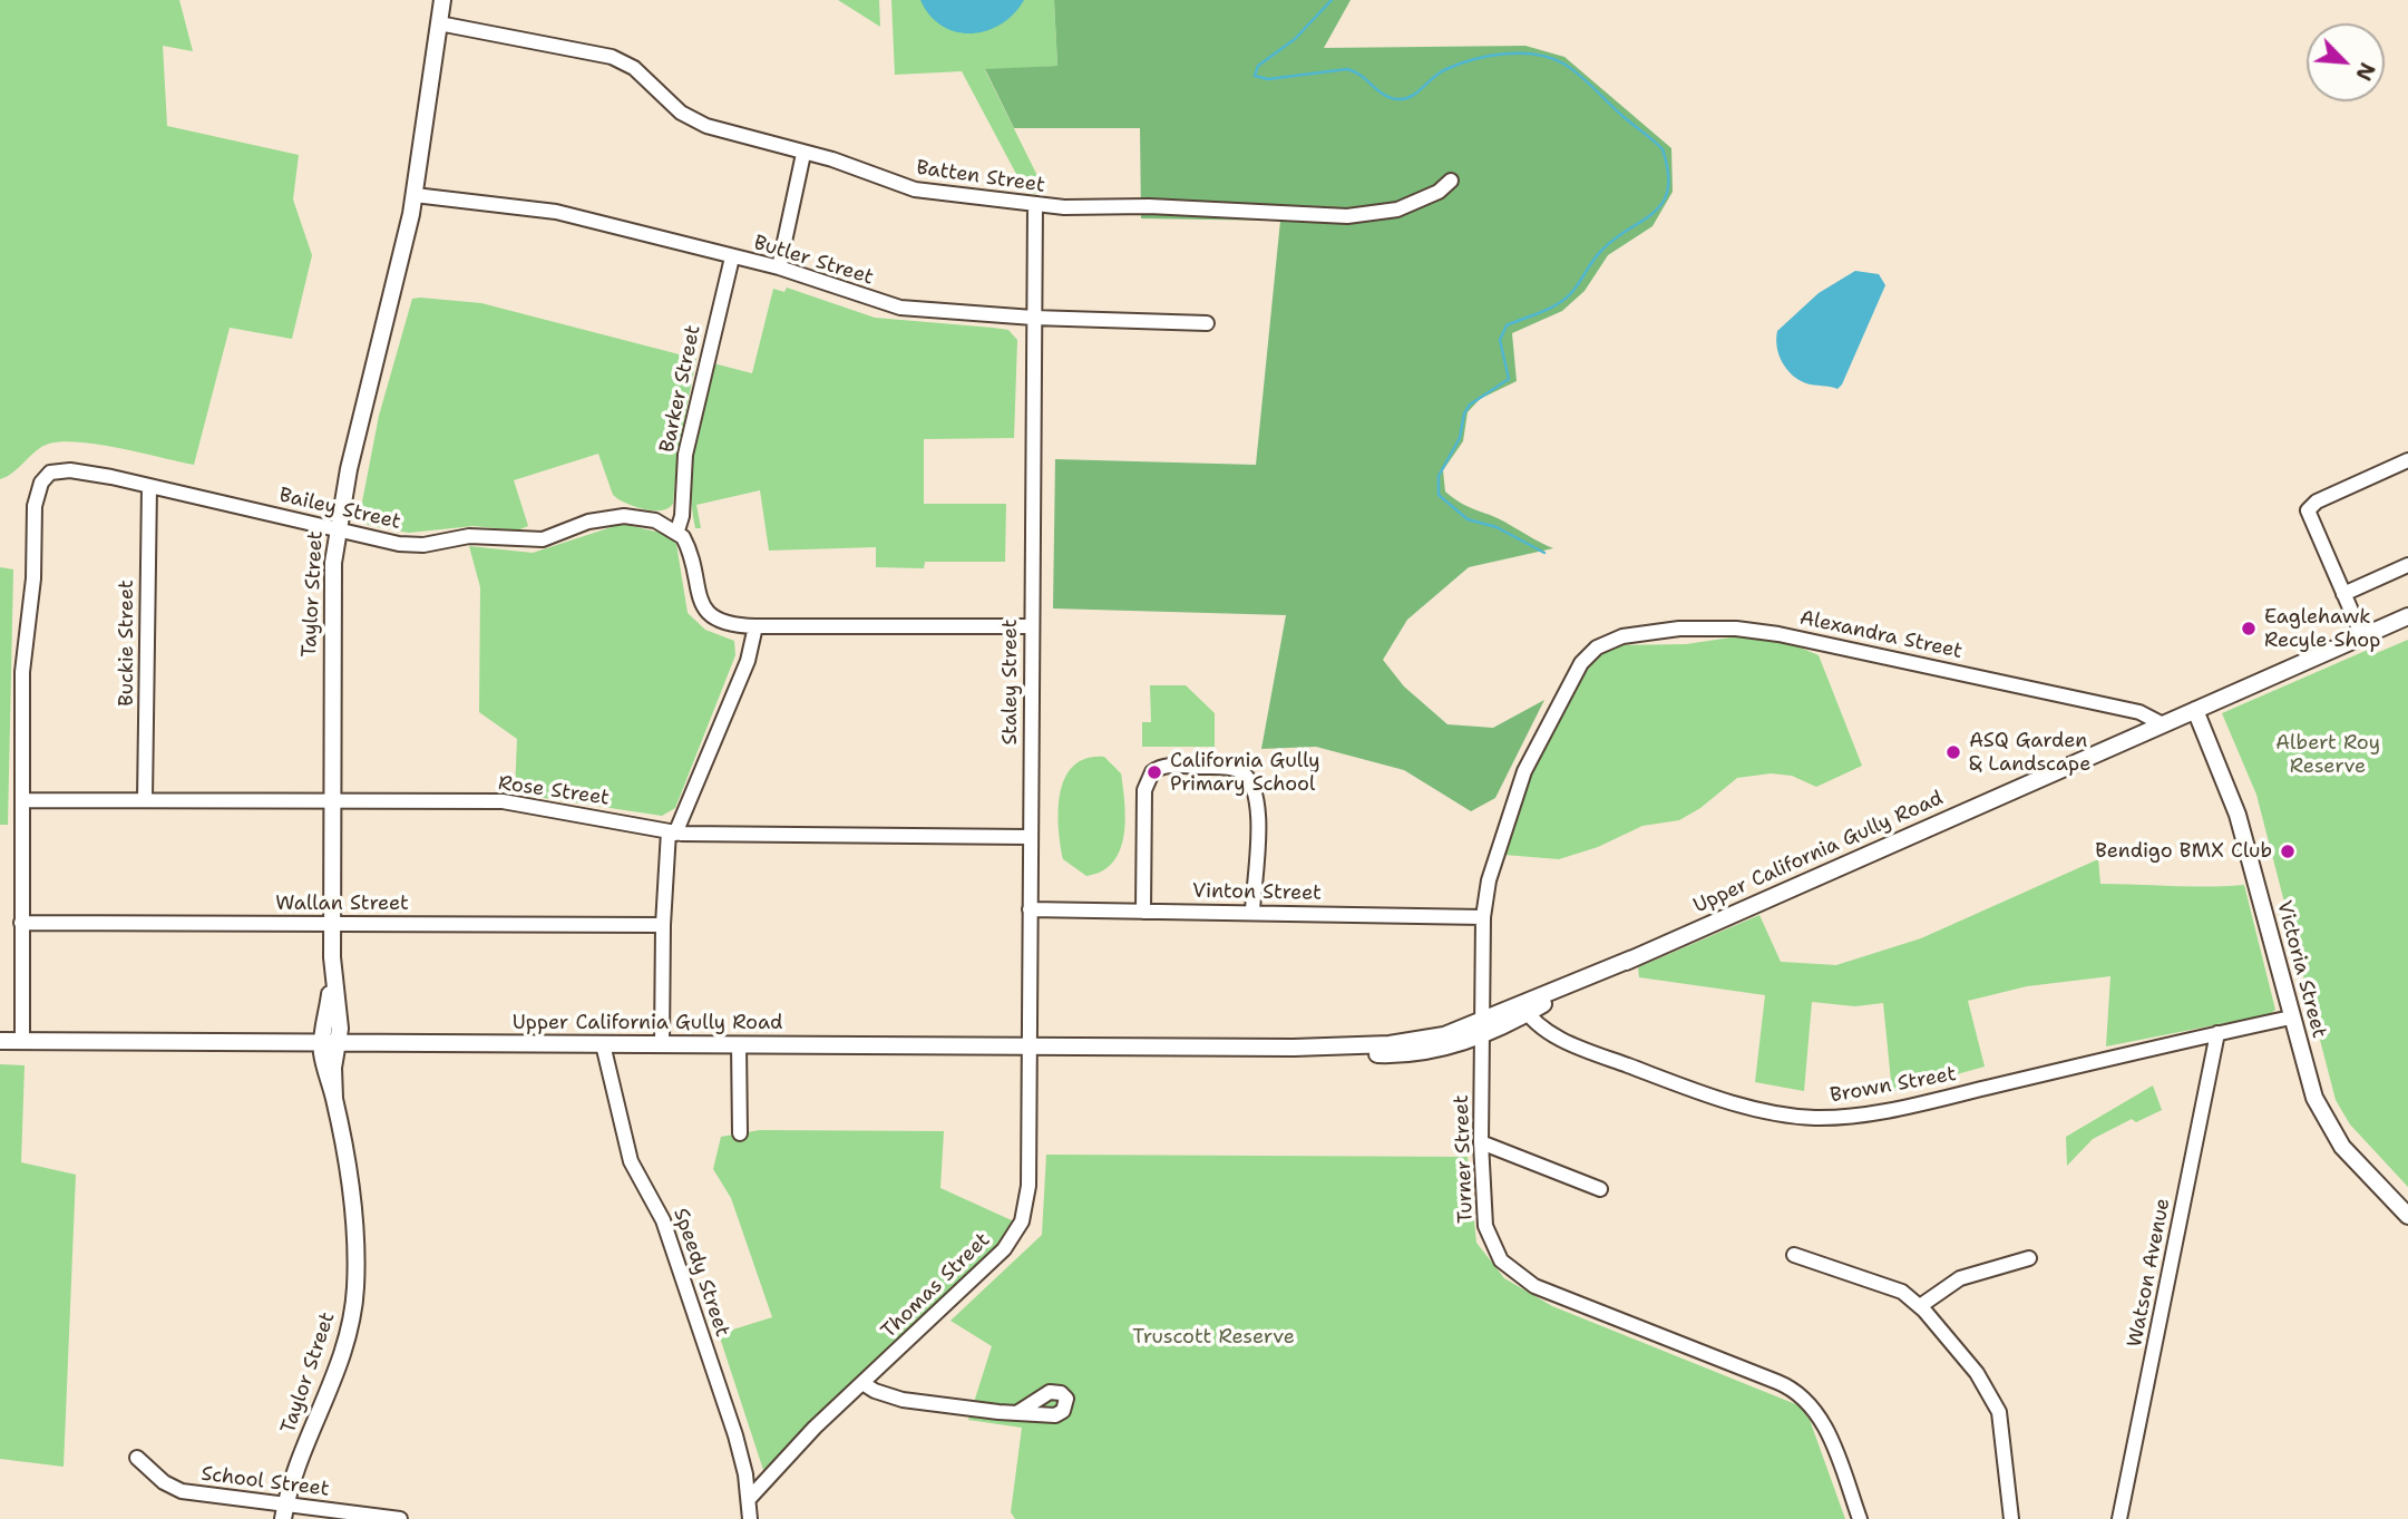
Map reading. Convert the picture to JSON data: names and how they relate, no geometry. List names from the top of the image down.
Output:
{
  "streets": {
    "street": [
      "Batten Street",
      "Butler Street",
      "Barker Street",
      "Bailey Street",
      "Taylor Street",
      "Alexandra Street",
      "Buckie Street",
      "Staley Street",
      "Rose Street",
      "Upper California Gully Road",
      "Vinton Street",
      "Wallan Street",
      "Victoria Street",
      "Brown Street",
      "Turner Street",
      "Speedy Street",
      "Watson Avenue",
      "Thomas Street",
      "School Street"
    ]
  },
  "crossings": [
    ["Batten Street", "Taylor Street"],
    ["Batten Street", "Staley Street"],
    ["Butler Street", "Barker Street"],
    ["Butler Street", "Taylor Street"],
    ["Butler Street", "Staley Street"],
    ["Barker Street", "Bailey Street"],
    ["Bailey Street", "Taylor Street"],
    ["Bailey Street", "Buckie Street"],
    ["Bailey Street", "Rose Street"],
    ["Taylor Street", "Rose Street"],
    ["Taylor Street", "Upper California Gully Road"],
    ["Taylor Street", "Wallan Street"],
    ["Taylor Street", "School Street"],
    ["Alexandra Street", "Upper California Gully Road"],
    ["Alexandra Street", "Turner Street"],
    ["Buckie Street", "Rose Street"],
    ["Staley Street", "Rose Street"],
    ["Staley Street", "Upper California Gully Road"],
    ["Staley Street", "Vinton Street"],
    ["Staley Street", "Thomas Street"],
    ["Upper California Gully Road", "Victoria Street"],
    ["Upper California Gully Road", "Brown Street"],
    ["Upper California Gully Road", "Turner Street"],
    ["Upper California Gully Road", "Speedy Street"],
    ["Upper California Gully Road", "Thomas Street"],
    ["Vinton Street", "Turner Street"],
    ["Victoria Street", "Brown Street"],
    ["Brown Street", "Watson Avenue"],
    ["Speedy Street", "Thomas Street"]
  ],
  "parks": ["Albert Roy Reserve", "Truscott Reserve"],
  "places": [
    "Eaglehawk Recyle Shop",
    "ASQ Garden & Landscape",
    "California Gully Primary School",
    "Bendigo BMX Club"
  ],
  "north": "bottom right"
}
